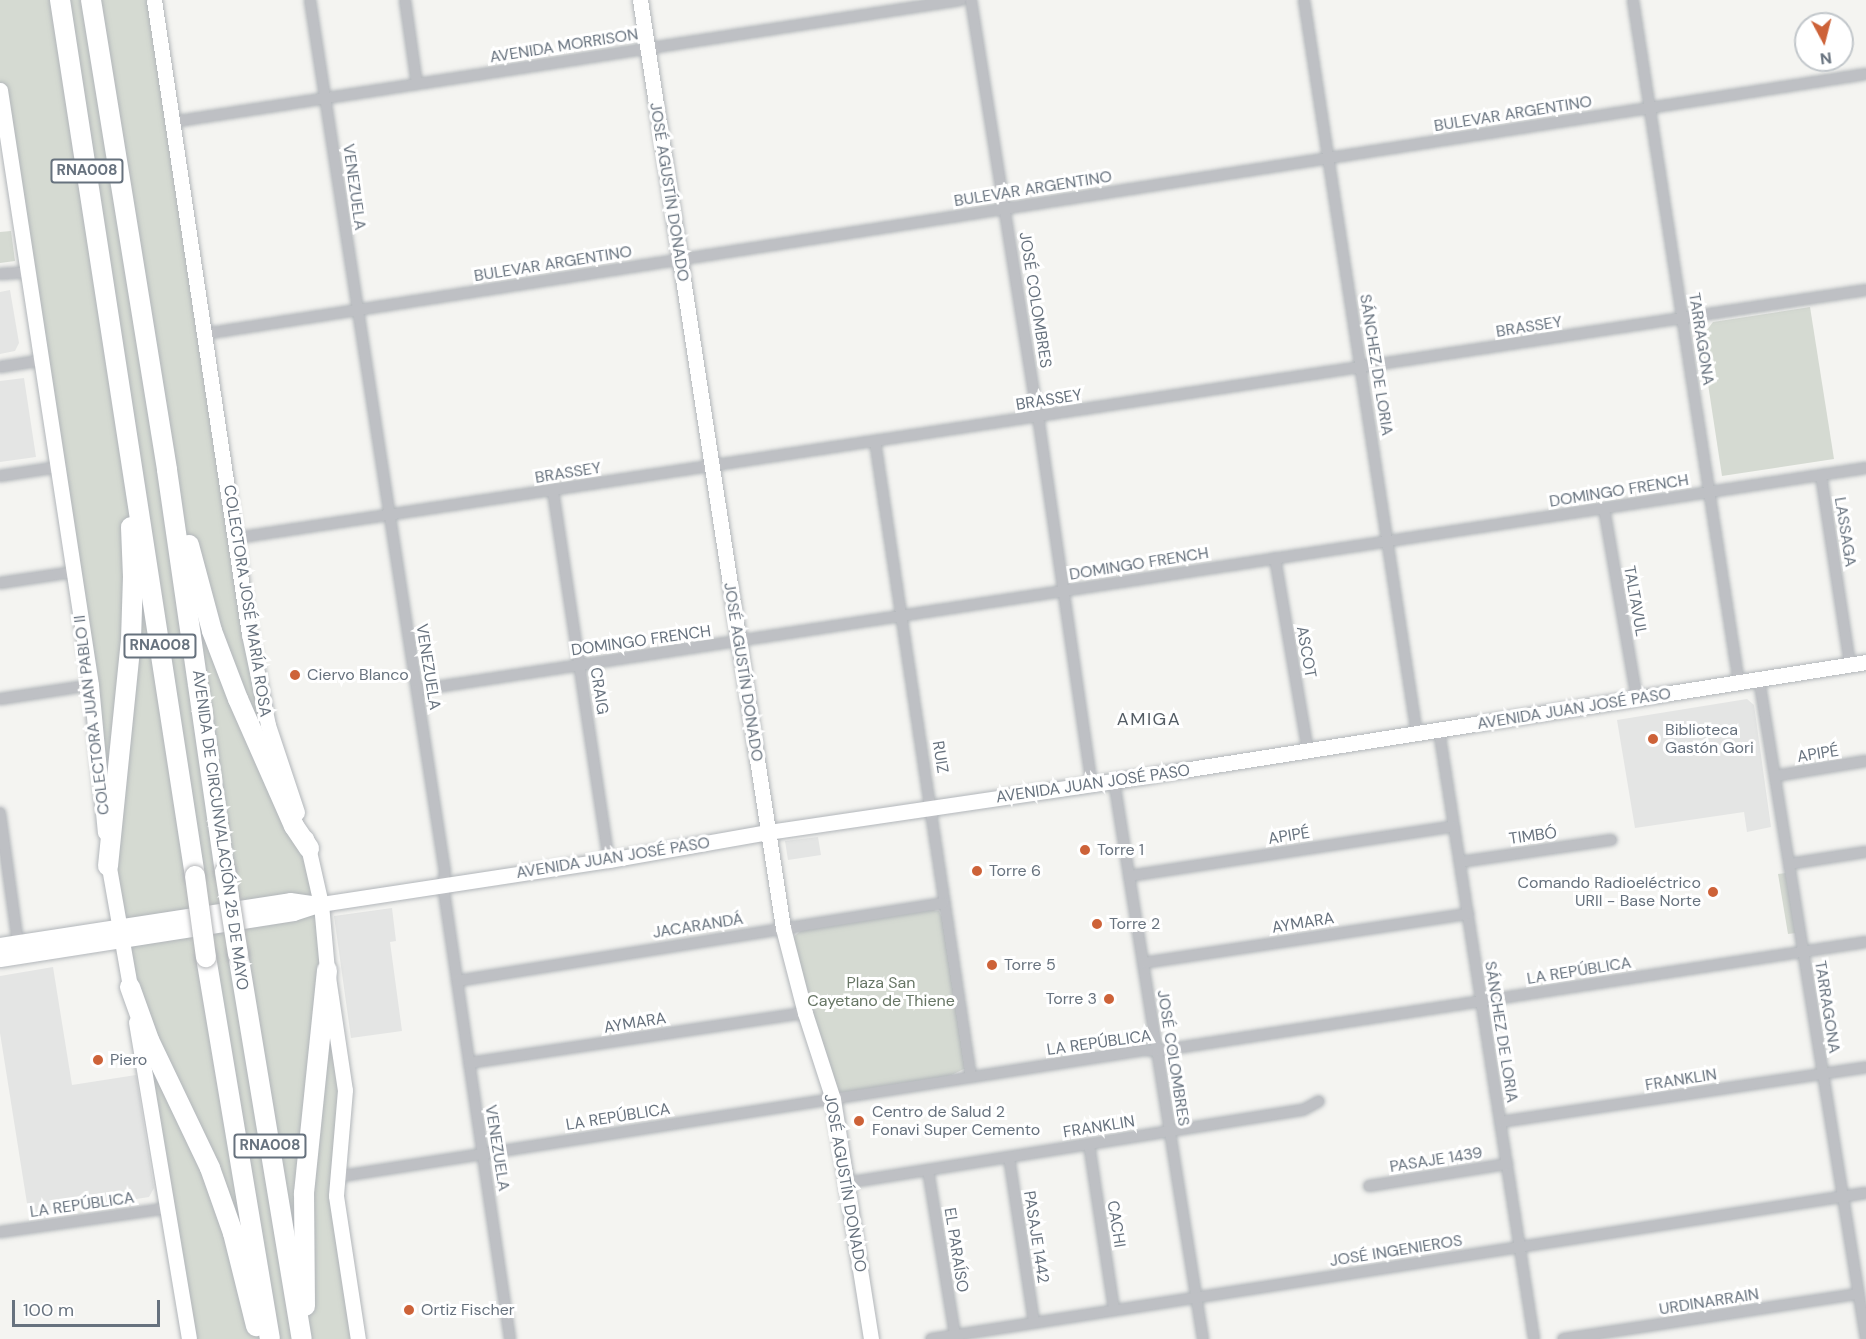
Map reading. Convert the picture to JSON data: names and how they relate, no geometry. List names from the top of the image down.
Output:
{
  "streets": {
    "highway": ["RNA008", "AVENIDA DE CIRCUNVALACIÓN 25 DE MAYO"],
    "main road": [
      "JOSÉ AGUSTÍN DONADO",
      "COLECTORA JOSÉ MARÍA ROSA",
      "AVENIDA JUAN JOSÉ PASO",
      "COLECTORA JUAN PABLO II"
    ],
    "street": [
      "AVENIDA MORRISON",
      "BULEVAR ARGENTINO",
      "VENEZUELA",
      "JOSÉ COLOMBRES",
      "BRASSEY",
      "TARRAGONA",
      "SÁNCHEZ DE LORIA",
      "DOMINGO FRENCH",
      "LASSAGA",
      "TALTAVUL",
      "ASCOT",
      "CRAIG",
      "APIPÉ",
      "RUIZ",
      "TIMBÓ",
      "AYMARA",
      "JACARANDÁ",
      "LA REPÚBLICA",
      "FRANKLIN",
      "PASAJE 1439",
      "CACHI",
      "PASAJE 1442",
      "EL PARAÍSO",
      "JOSÉ INGENIEROS",
      "URDINARRAIN"
    ]
  },
  "crossings": [
    ["AVENIDA MORRISON", "VENEZUELA"],
    ["AVENIDA MORRISON", "JOSÉ AGUSTÍN DONADO"],
    ["AVENIDA MORRISON", "COLECTORA JOSÉ MARÍA ROSA"],
    ["BULEVAR ARGENTINO", "VENEZUELA"],
    ["BULEVAR ARGENTINO", "JOSÉ AGUSTÍN DONADO"],
    ["BULEVAR ARGENTINO", "JOSÉ COLOMBRES"],
    ["BULEVAR ARGENTINO", "TARRAGONA"],
    ["BULEVAR ARGENTINO", "SÁNCHEZ DE LORIA"],
    ["BULEVAR ARGENTINO", "COLECTORA JOSÉ MARÍA ROSA"],
    ["VENEZUELA", "BRASSEY"],
    ["VENEZUELA", "DOMINGO FRENCH"],
    ["VENEZUELA", "AVENIDA JUAN JOSÉ PASO"],
    ["VENEZUELA", "AYMARA"],
    ["VENEZUELA", "JACARANDÁ"],
    ["VENEZUELA", "LA REPÚBLICA"],
    ["JOSÉ AGUSTÍN DONADO", "BRASSEY"],
    ["JOSÉ AGUSTÍN DONADO", "DOMINGO FRENCH"],
    ["JOSÉ AGUSTÍN DONADO", "AVENIDA JUAN JOSÉ PASO"],
    ["JOSÉ AGUSTÍN DONADO", "AYMARA"],
    ["JOSÉ AGUSTÍN DONADO", "JACARANDÁ"],
    ["JOSÉ AGUSTÍN DONADO", "LA REPÚBLICA"],
    ["JOSÉ AGUSTÍN DONADO", "FRANKLIN"],
    ["JOSÉ COLOMBRES", "BRASSEY"],
    ["JOSÉ COLOMBRES", "DOMINGO FRENCH"],
    ["JOSÉ COLOMBRES", "AVENIDA JUAN JOSÉ PASO"],
    ["JOSÉ COLOMBRES", "APIPÉ"],
    ["JOSÉ COLOMBRES", "AYMARA"],
    ["JOSÉ COLOMBRES", "LA REPÚBLICA"],
    ["JOSÉ COLOMBRES", "FRANKLIN"],
    ["JOSÉ COLOMBRES", "JOSÉ INGENIEROS"],
    ["BRASSEY", "TARRAGONA"],
    ["BRASSEY", "SÁNCHEZ DE LORIA"],
    ["BRASSEY", "COLECTORA JOSÉ MARÍA ROSA"],
    ["BRASSEY", "CRAIG"],
    ["BRASSEY", "RUIZ"],
    ["TARRAGONA", "DOMINGO FRENCH"],
    ["TARRAGONA", "AVENIDA JUAN JOSÉ PASO"],
    ["TARRAGONA", "APIPÉ"],
    ["TARRAGONA", "LA REPÚBLICA"],
    ["TARRAGONA", "FRANKLIN"],
    ["TARRAGONA", "JOSÉ INGENIEROS"],
    ["TARRAGONA", "URDINARRAIN"],
    ["SÁNCHEZ DE LORIA", "DOMINGO FRENCH"],
    ["SÁNCHEZ DE LORIA", "AVENIDA JUAN JOSÉ PASO"],
    ["SÁNCHEZ DE LORIA", "APIPÉ"],
    ["SÁNCHEZ DE LORIA", "TIMBÓ"],
    ["SÁNCHEZ DE LORIA", "AYMARA"],
    ["SÁNCHEZ DE LORIA", "LA REPÚBLICA"],
    ["SÁNCHEZ DE LORIA", "FRANKLIN"],
    ["SÁNCHEZ DE LORIA", "PASAJE 1439"],
    ["SÁNCHEZ DE LORIA", "JOSÉ INGENIEROS"],
    ["DOMINGO FRENCH", "LASSAGA"],
    ["DOMINGO FRENCH", "TALTAVUL"],
    ["DOMINGO FRENCH", "ASCOT"],
    ["DOMINGO FRENCH", "CRAIG"],
    ["DOMINGO FRENCH", "RUIZ"],
    ["LASSAGA", "AVENIDA JUAN JOSÉ PASO"],
    ["COLECTORA JOSÉ MARÍA ROSA", "AVENIDA JUAN JOSÉ PASO"],
    ["COLECTORA JOSÉ MARÍA ROSA", "LA REPÚBLICA"],
    ["TALTAVUL", "AVENIDA JUAN JOSÉ PASO"],
    ["ASCOT", "AVENIDA JUAN JOSÉ PASO"],
    ["CRAIG", "AVENIDA JUAN JOSÉ PASO"],
    ["AVENIDA JUAN JOSÉ PASO", "COLECTORA JUAN PABLO II"],
    ["AVENIDA JUAN JOSÉ PASO", "RUIZ"],
    ["COLECTORA JUAN PABLO II", "LA REPÚBLICA"],
    ["RUIZ", "JACARANDÁ"],
    ["RUIZ", "LA REPÚBLICA"],
    ["FRANKLIN", "CACHI"],
    ["FRANKLIN", "PASAJE 1442"],
    ["FRANKLIN", "EL PARAÍSO"],
    ["CACHI", "JOSÉ INGENIEROS"],
    ["PASAJE 1442", "JOSÉ INGENIEROS"],
    ["EL PARAÍSO", "JOSÉ INGENIEROS"]
  ],
  "districts": ["AMIGA"],
  "parks": ["Plaza San Cayetano de Thiene"],
  "places": [
    "Ciervo Blanco",
    "Biblioteca Gastón Gori",
    "Torre 1",
    "Torre 6",
    "Comando Radioeléctrico URII - Base Norte",
    "Torre 2",
    "Torre 5",
    "Torre 3",
    "Piero",
    "Centro de Salud 2 Fonavi Super Cemento",
    "Ortiz Fischer"
  ],
  "scale_bar": "100 m",
  "north": "bottom"
}
